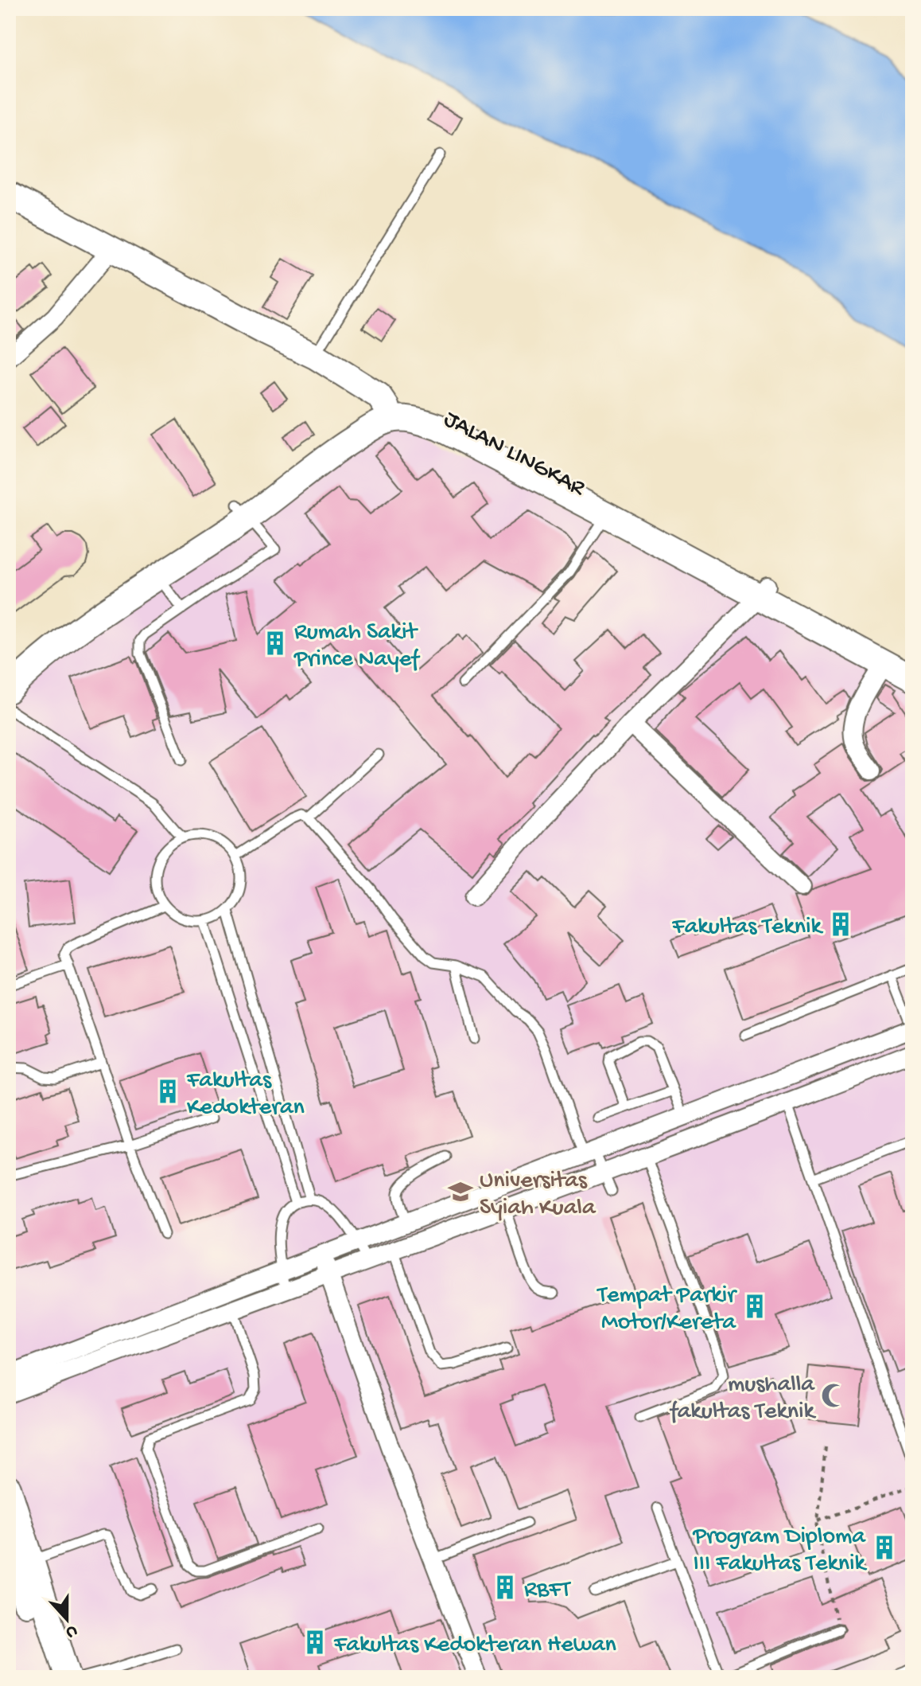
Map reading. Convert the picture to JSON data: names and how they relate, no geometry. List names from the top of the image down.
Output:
{
  "streets": {
    "street": ["JALAN LINGKAR"]
  },
  "places": {
    "building": [
      "Rumah Sakit Prince Nayef",
      "Fakultas Teknik",
      "Fakultas Kedokteran",
      "Tempat Parkir Motor/Kereta",
      "Program Diploma III Fakultas Teknik",
      "RBFT",
      "Fakultas Kedokteran Hewan"
    ],
    "school or university": ["Universitas Syiah Kuala"],
    "mosque": ["mushalla fakultas Teknik"]
  },
  "north": "bottom"
}
